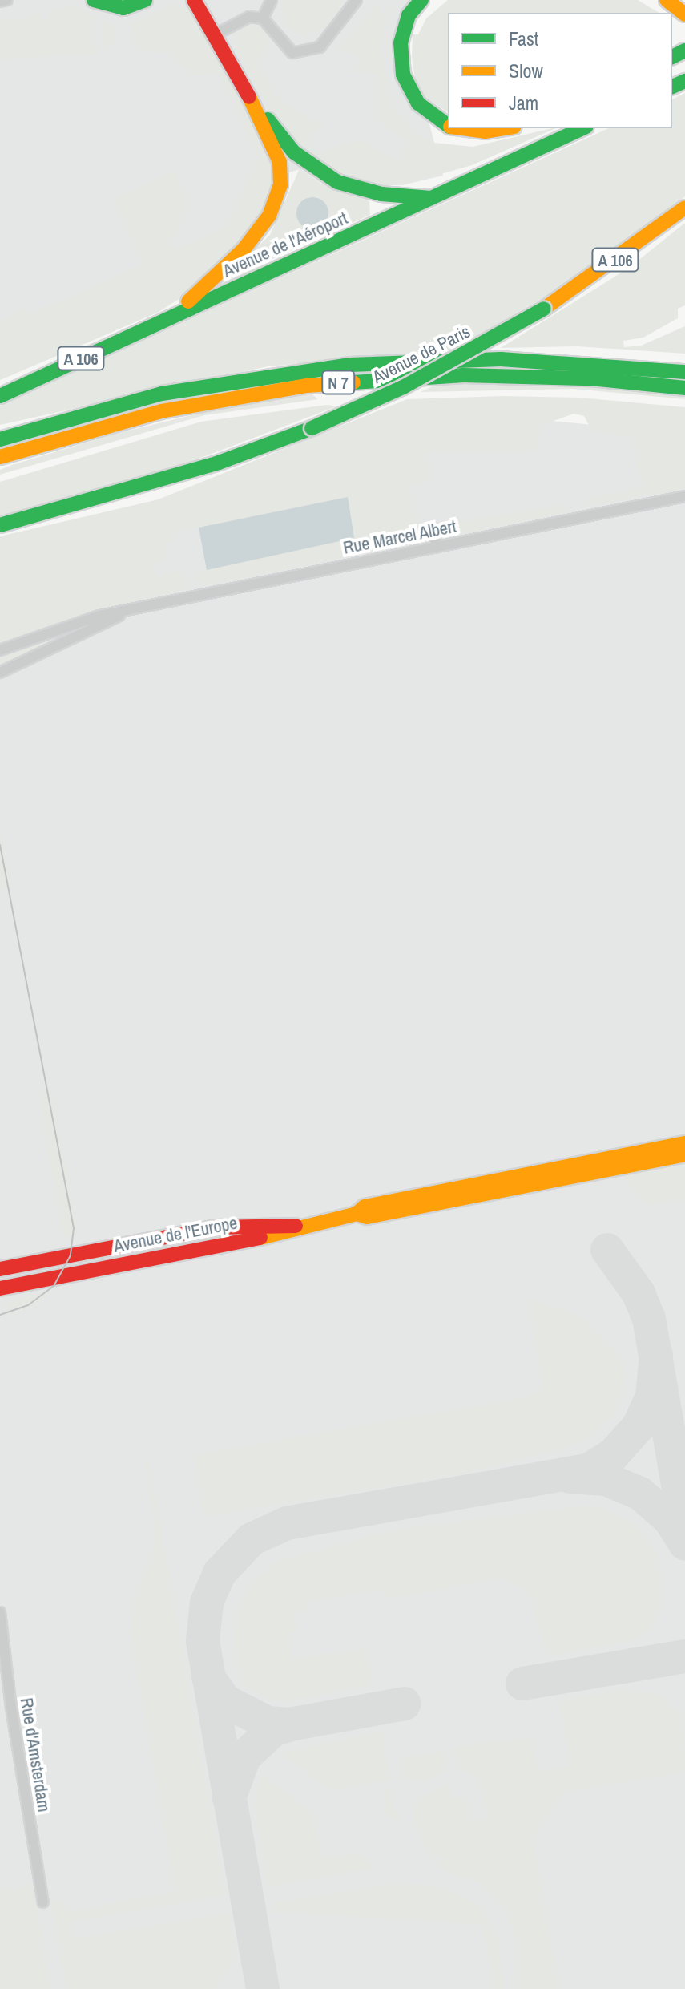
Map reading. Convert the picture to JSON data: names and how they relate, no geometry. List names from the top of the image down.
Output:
{
  "streets": {
    "main road": [
      "Avenue de l'Aéroport",
      "A 106",
      "Avenue de Paris",
      "N 7",
      "Avenue de l'Europe"
    ],
    "street": ["Rue Marcel Albert", "Rue d'Amsterdam"]
  },
  "legend": ["Fast", "Slow", "Jam"]
}
